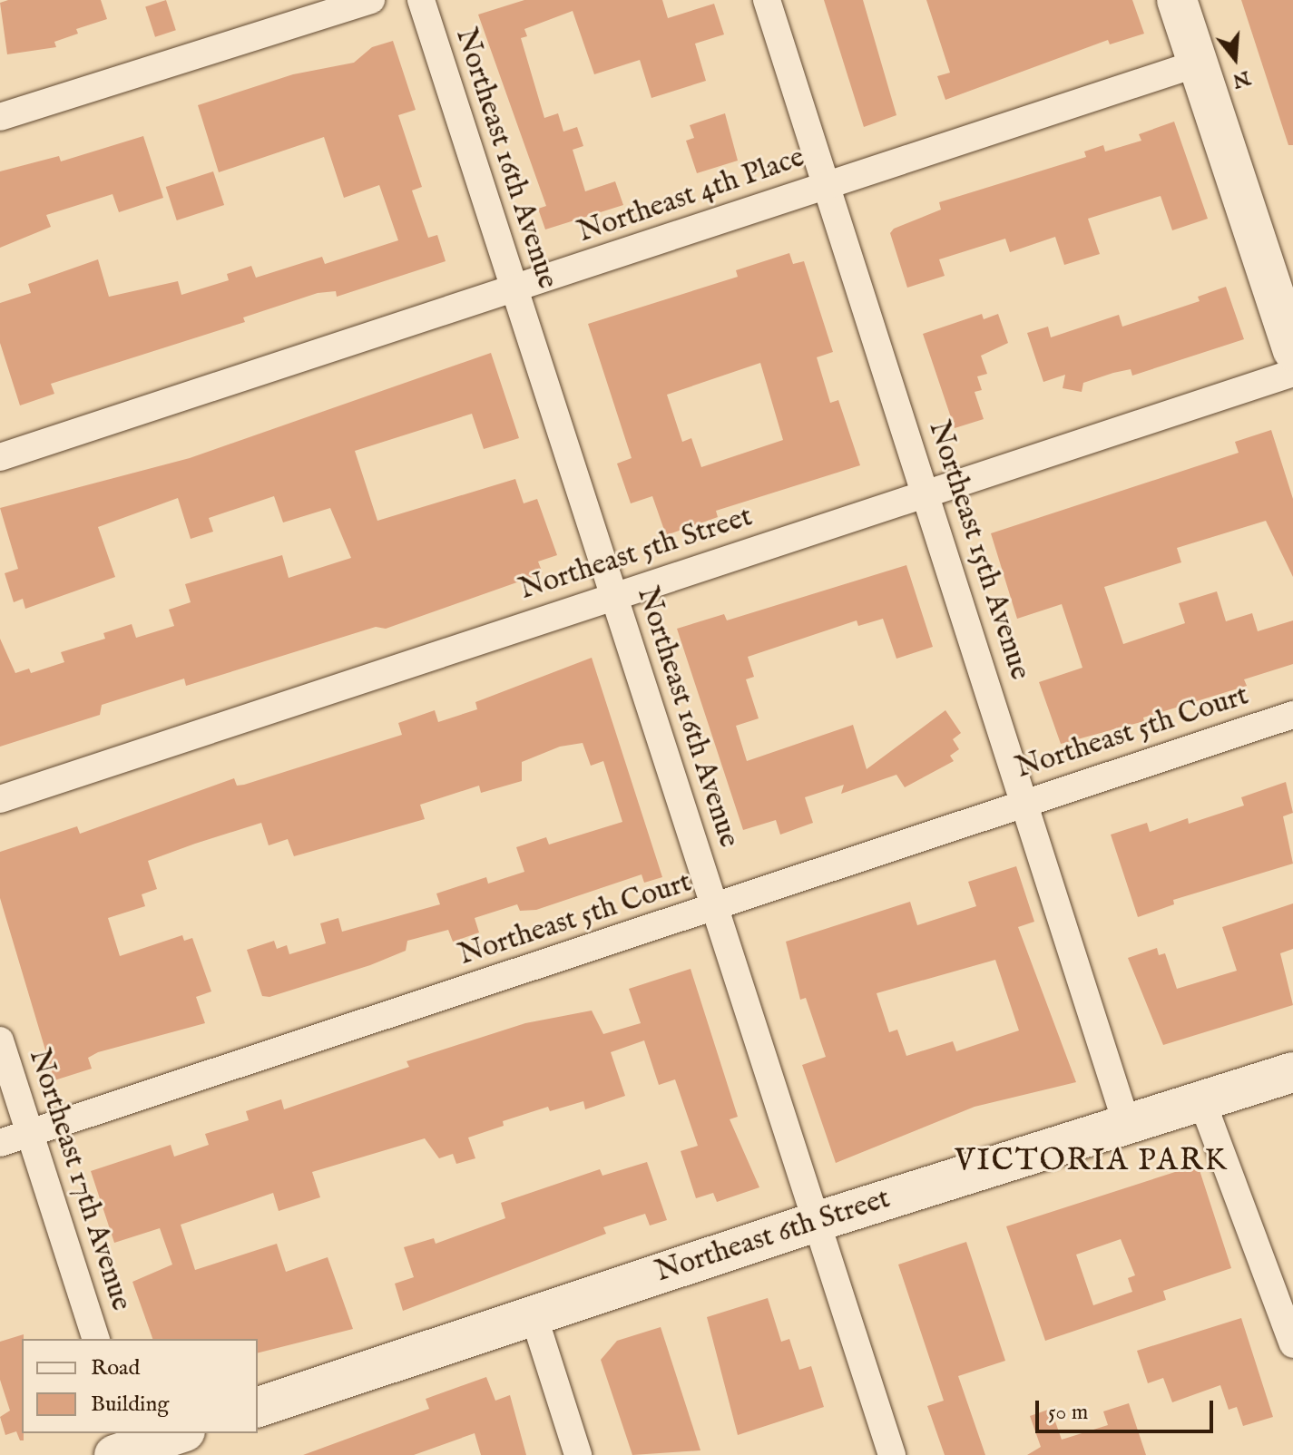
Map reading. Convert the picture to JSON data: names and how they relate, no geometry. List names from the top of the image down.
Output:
{
  "streets": {
    "street": [
      "Northeast 16th Avenue",
      "Northeast 4th Place",
      "Northeast 15th Avenue",
      "Northeast 5th Street",
      "Northeast 5th Court",
      "Northeast 17th Avenue",
      "Northeast 6th Street"
    ]
  },
  "crossings": [
    ["Northeast 16th Avenue", "Northeast 4th Place"],
    ["Northeast 16th Avenue", "Northeast 5th Street"],
    ["Northeast 16th Avenue", "Northeast 5th Court"],
    ["Northeast 16th Avenue", "Northeast 6th Street"],
    ["Northeast 4th Place", "Northeast 15th Avenue"],
    ["Northeast 15th Avenue", "Northeast 5th Street"],
    ["Northeast 15th Avenue", "Northeast 5th Court"],
    ["Northeast 15th Avenue", "Northeast 6th Street"],
    ["Northeast 5th Court", "Northeast 17th Avenue"]
  ],
  "districts": ["VICTORIA PARK"],
  "legend": ["Road", "Building"],
  "scale_bar": "50 m",
  "north": "bottom"
}
